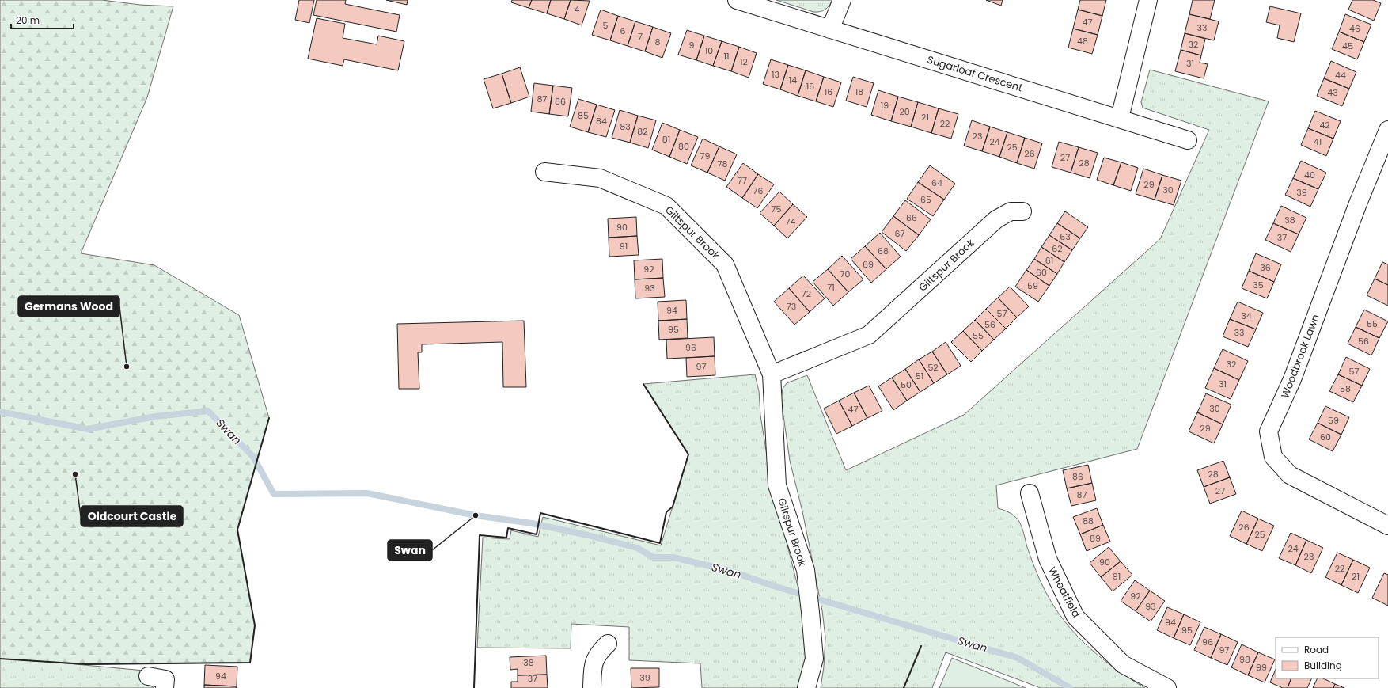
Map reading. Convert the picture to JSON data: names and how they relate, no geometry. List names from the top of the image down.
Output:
{
  "streets": {
    "street": [
      "Sugarloaf Crescent",
      "Giltspur Brook",
      "Woodbrook Lawn",
      "Wheatfield"
    ]
  },
  "water": ["Swan"],
  "places": ["Germans Wood", "Oldcourt Castle", "Swan"],
  "house_numbers": [
    "4",
    "47",
    "5",
    "33",
    "46",
    "6",
    "7",
    "48",
    "8",
    "32",
    "9",
    "45",
    "10",
    "11",
    "12",
    "31",
    "13",
    "44",
    "14",
    "15",
    "16",
    "18",
    "43",
    "87",
    "86",
    "19",
    "20",
    "85",
    "21",
    "84",
    "22",
    "42",
    "83",
    "82",
    "23",
    "81",
    "24",
    "41",
    "80",
    "25",
    "26",
    "79",
    "27",
    "28",
    "78",
    "40",
    "77",
    "64",
    "29",
    "30",
    "76",
    "39",
    "65",
    "75",
    "66",
    "38",
    "74",
    "90",
    "67",
    "63",
    "37",
    "91",
    "62",
    "68",
    "61",
    "69",
    "36",
    "92",
    "60",
    "70",
    "35",
    "59",
    "71",
    "93",
    "72",
    "73",
    "94",
    "57",
    "34",
    "55",
    "56",
    "95",
    "33",
    "55",
    "56",
    "96",
    "32",
    "97",
    "52",
    "57",
    "51",
    "31",
    "50",
    "58",
    "30",
    "47",
    "59",
    "29",
    "60",
    "28",
    "86",
    "27",
    "87",
    "88",
    "26",
    "25",
    "89",
    "24",
    "23",
    "90",
    "22",
    "91",
    "21",
    "92",
    "93",
    "94",
    "95",
    "96",
    "97",
    "98",
    "38",
    "99",
    "94",
    "39",
    "37"
  ],
  "legend": ["Road", "Building"],
  "scale_bar": "20 m"
}
